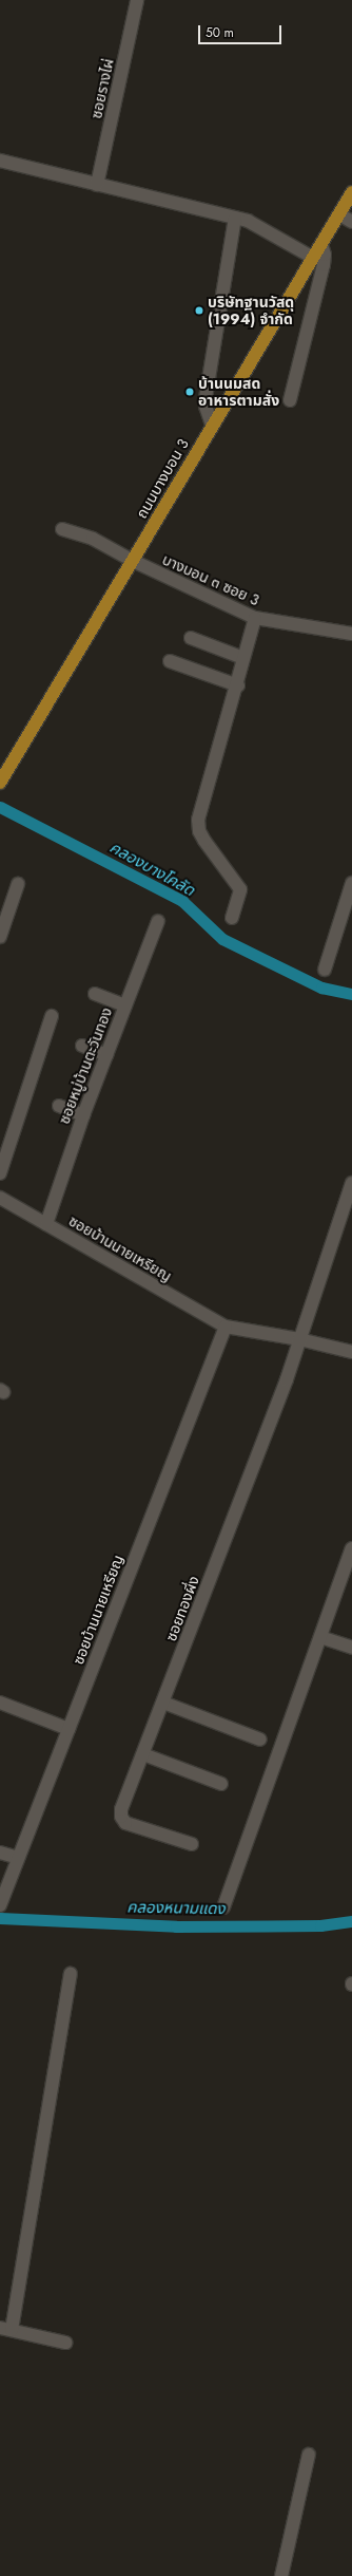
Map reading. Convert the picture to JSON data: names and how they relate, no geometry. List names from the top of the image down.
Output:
{
  "streets": {
    "main road": ["ถนนบางบอน 3"],
    "street": [
      "ซอยรางไผ่",
      "บางบอน ๓ ซอย 3",
      "ซอยหมู่บ้านตะวันทอง",
      "ซอยบ้านนายเหรียญ",
      "ซอยทองผึ่ง"
    ]
  },
  "crossings": [
    ["ถนนบางบอน 3", "บางบอน ๓ ซอย 3"],
    ["ซอยหมู่บ้านตะวันทอง", "ซอยบ้านนายเหรียญ"],
    ["ซอยบ้านนายเหรียญ", "ซอยทองผึ่ง"]
  ],
  "water": ["คลองบางโคลัด", "คลองหนามแดง"],
  "places": ["บริษัทฐานวัสดุ (1994) จำกัด", "บ้านนมสด อาหารตามสั่ง"],
  "scale_bar": "50 m"
}
